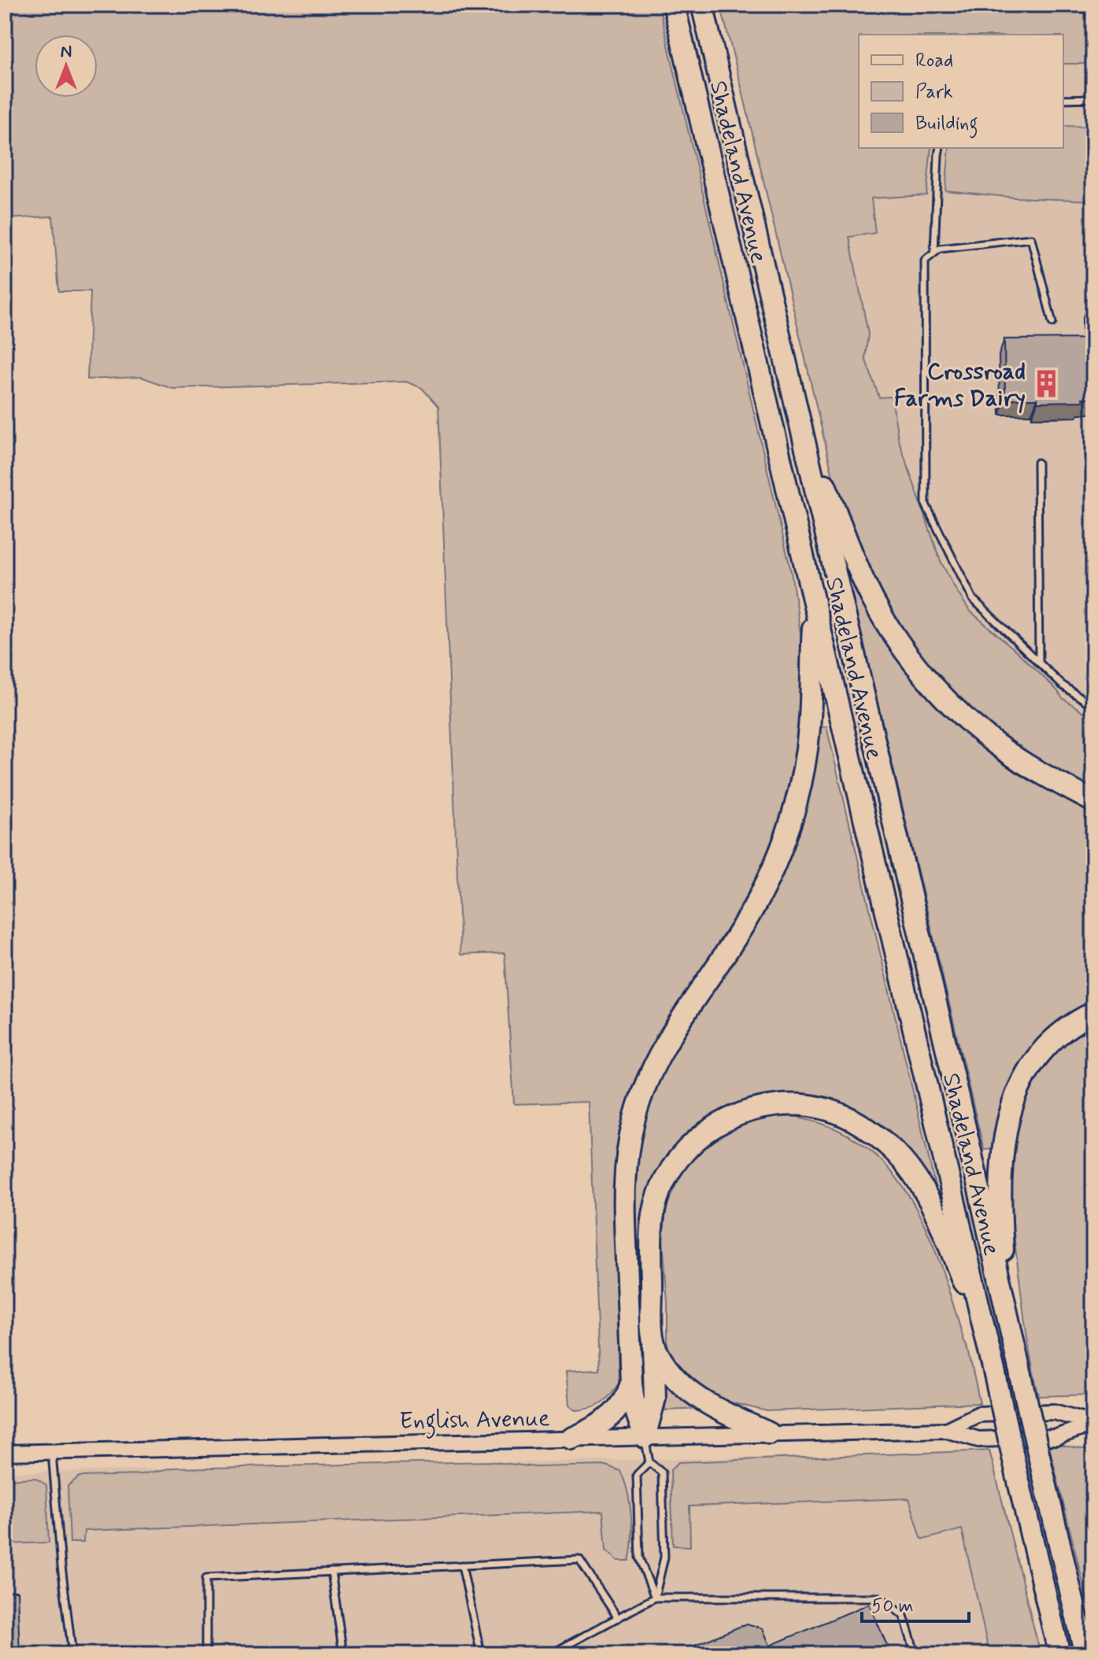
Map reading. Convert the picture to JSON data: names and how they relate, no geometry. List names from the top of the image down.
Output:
{
  "streets": {
    "highway": ["Shadeland Avenue"],
    "street": ["English Avenue"]
  },
  "places": {
    "building": ["Crossroad Farms Dairy"]
  },
  "legend": ["Road", "Park", "Building"],
  "scale_bar": "50 m",
  "north": "top"
}
